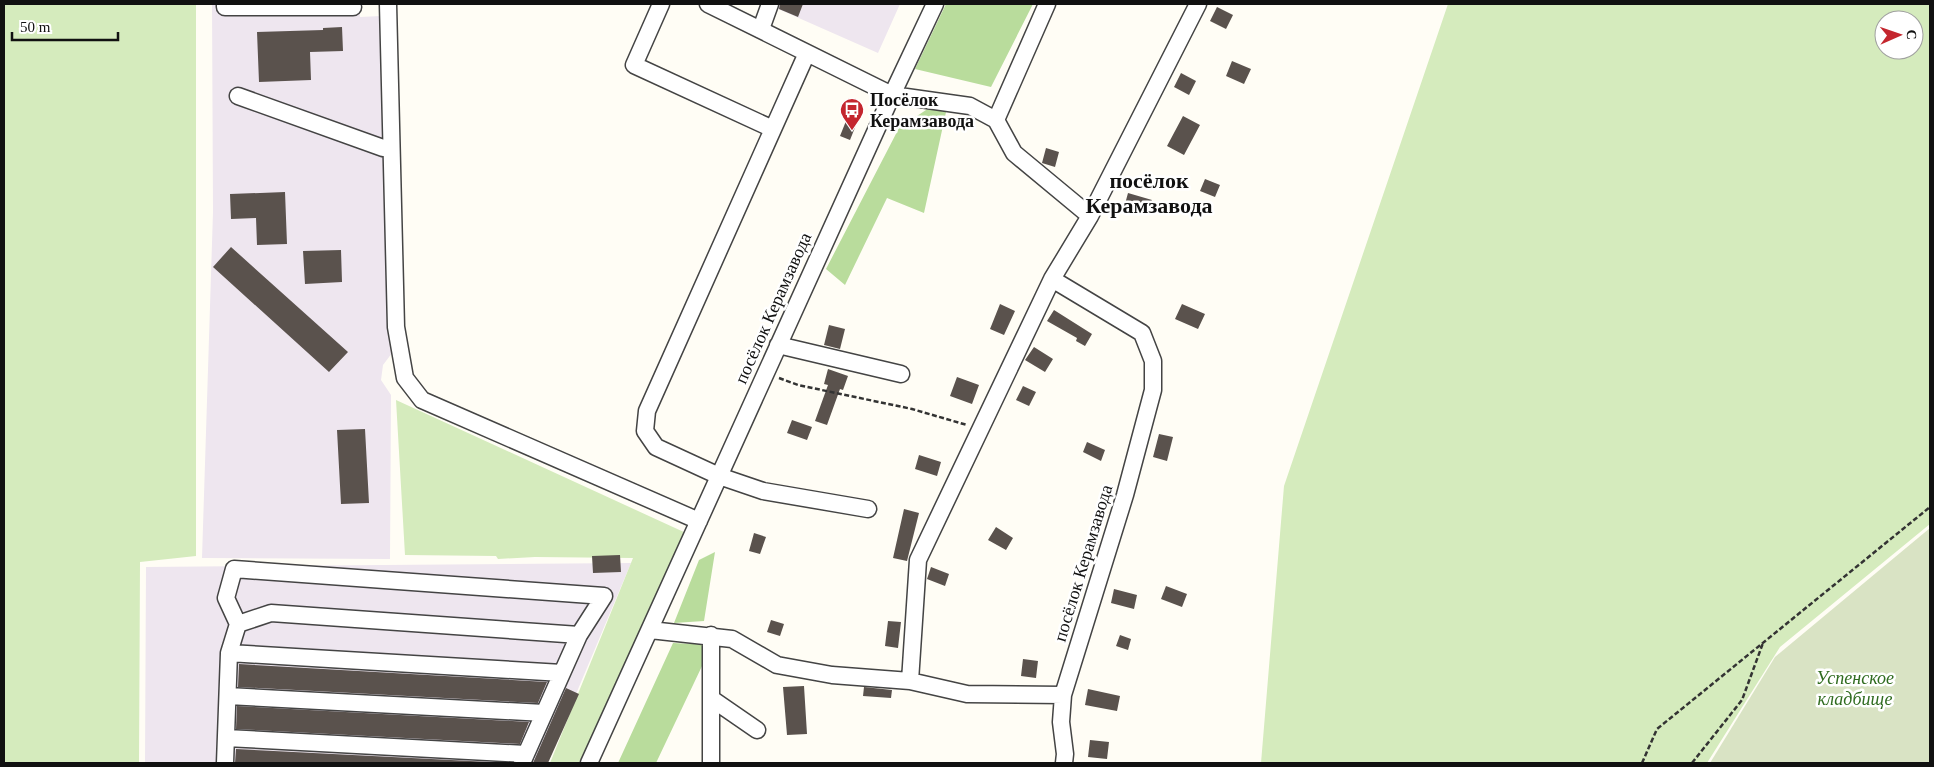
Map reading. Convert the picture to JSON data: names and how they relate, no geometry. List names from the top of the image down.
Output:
{
  "streets": {
    "street": ["посёлок Керамзавода"]
  },
  "districts": ["посёлок Керамзавода"],
  "parks": ["Успенское кладбище"],
  "places": {
    "bus stop": ["Посёлок Керамзавода"]
  },
  "scale_bar": "50 m",
  "north": "right"
}
